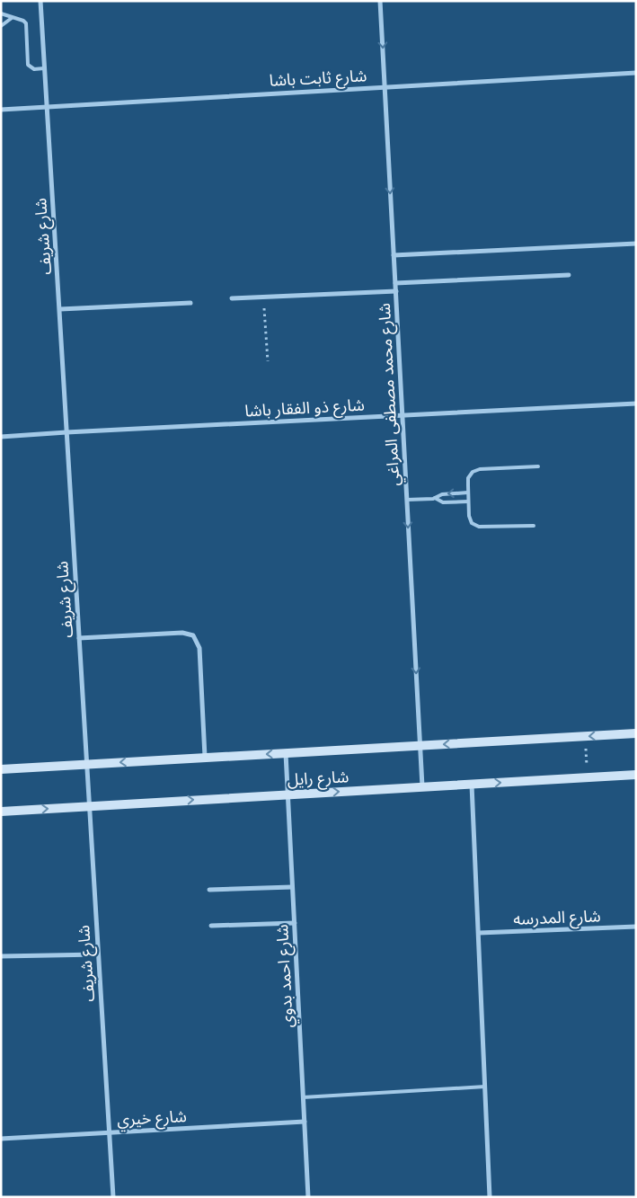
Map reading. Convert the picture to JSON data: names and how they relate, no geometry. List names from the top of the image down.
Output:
{
  "streets": {
    "street": [
      "شارع ثابت باشا",
      "شارع شريف",
      "شارع محمد مصطفى المراغي",
      "شارع ذو الفقار باشا",
      "شارع رايل",
      "شارع المدرسه",
      "شارع احمد بدوي",
      "شارع خيري"
    ]
  },
  "crossings": [
    ["شارع ثابت باشا", "شارع شريف"],
    ["شارع ثابت باشا", "شارع محمد مصطفى المراغي"],
    ["شارع شريف", "شارع ذو الفقار باشا"],
    ["شارع شريف", "شارع رايل"],
    ["شارع شريف", "شارع خيري"],
    ["شارع محمد مصطفى المراغي", "شارع ذو الفقار باشا"],
    ["شارع محمد مصطفى المراغي", "شارع رايل"],
    ["شارع رايل", "شارع احمد بدوي"],
    ["شارع احمد بدوي", "شارع خيري"]
  ],
  "one_way": ["شارع محمد مصطفى المراغي"]
}
